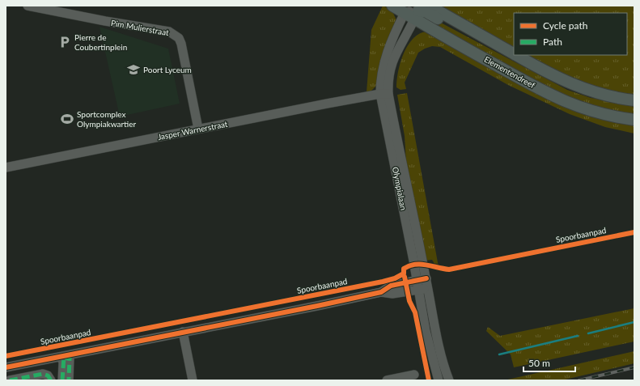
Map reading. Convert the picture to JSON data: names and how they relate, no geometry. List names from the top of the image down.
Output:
{
  "streets": {
    "main road": ["Elementendreef"],
    "street": ["Pim Mulierstraat", "Jasper Warnerstraat", "Olympialaan"],
    "cycle path": ["Spoorbaanpad"]
  },
  "crossings": [
    ["Pim Mulierstraat", "Jasper Warnerstraat"],
    ["Elementendreef", "Olympialaan"],
    ["Jasper Warnerstraat", "Olympialaan"]
  ],
  "places": {
    "parking": ["Pierre de Coubertinplein"],
    "school or university": ["Poort Lyceum"],
    "sports": ["Sportcomplex Olympiakwartier"]
  },
  "legend": ["Cycle path", "Path"],
  "scale_bar": "50 m"
}
